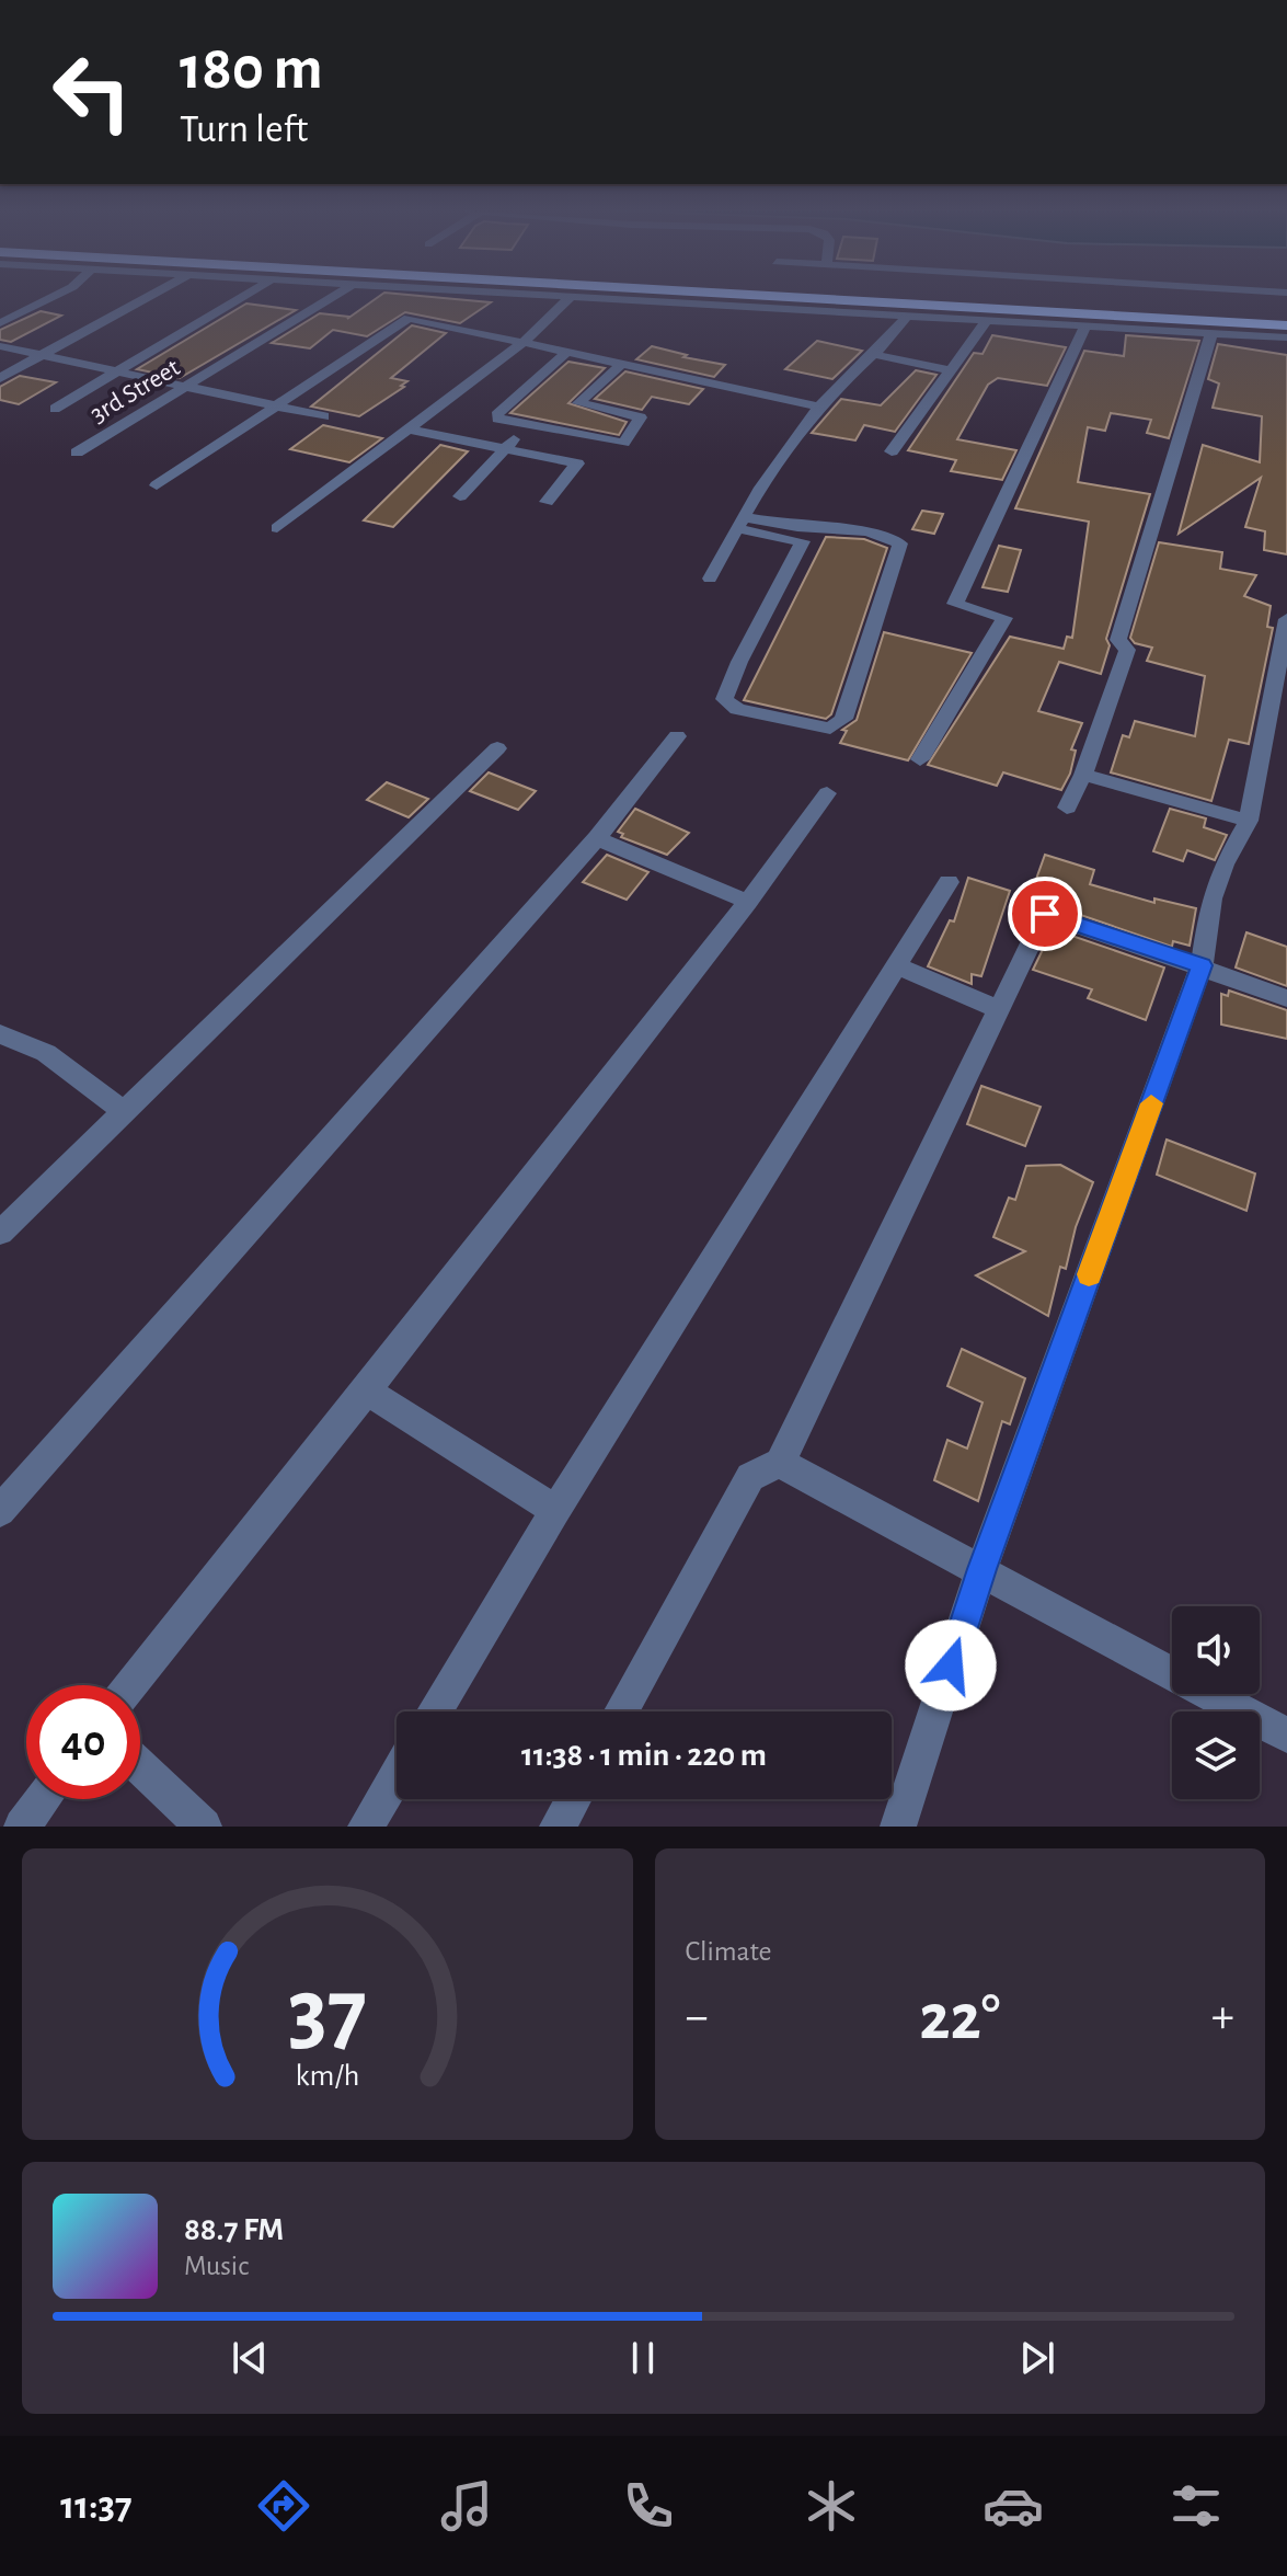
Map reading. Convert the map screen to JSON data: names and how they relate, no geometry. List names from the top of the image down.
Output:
{
  "streets": {
    "street": ["3rd Street"]
  },
  "page": {
    "turn": ["180 m", "Turn left"],
    "limit": "40",
    "trip": "11:38 · 1 min · 220 m",
    "tile": "Climate",
    "heat": ["−", "22°", "+"],
    "song": ["88.7 FM", "Music"],
    "tabs": "11:37",
    "gauge": ["37", "km/h"]
  }
}
